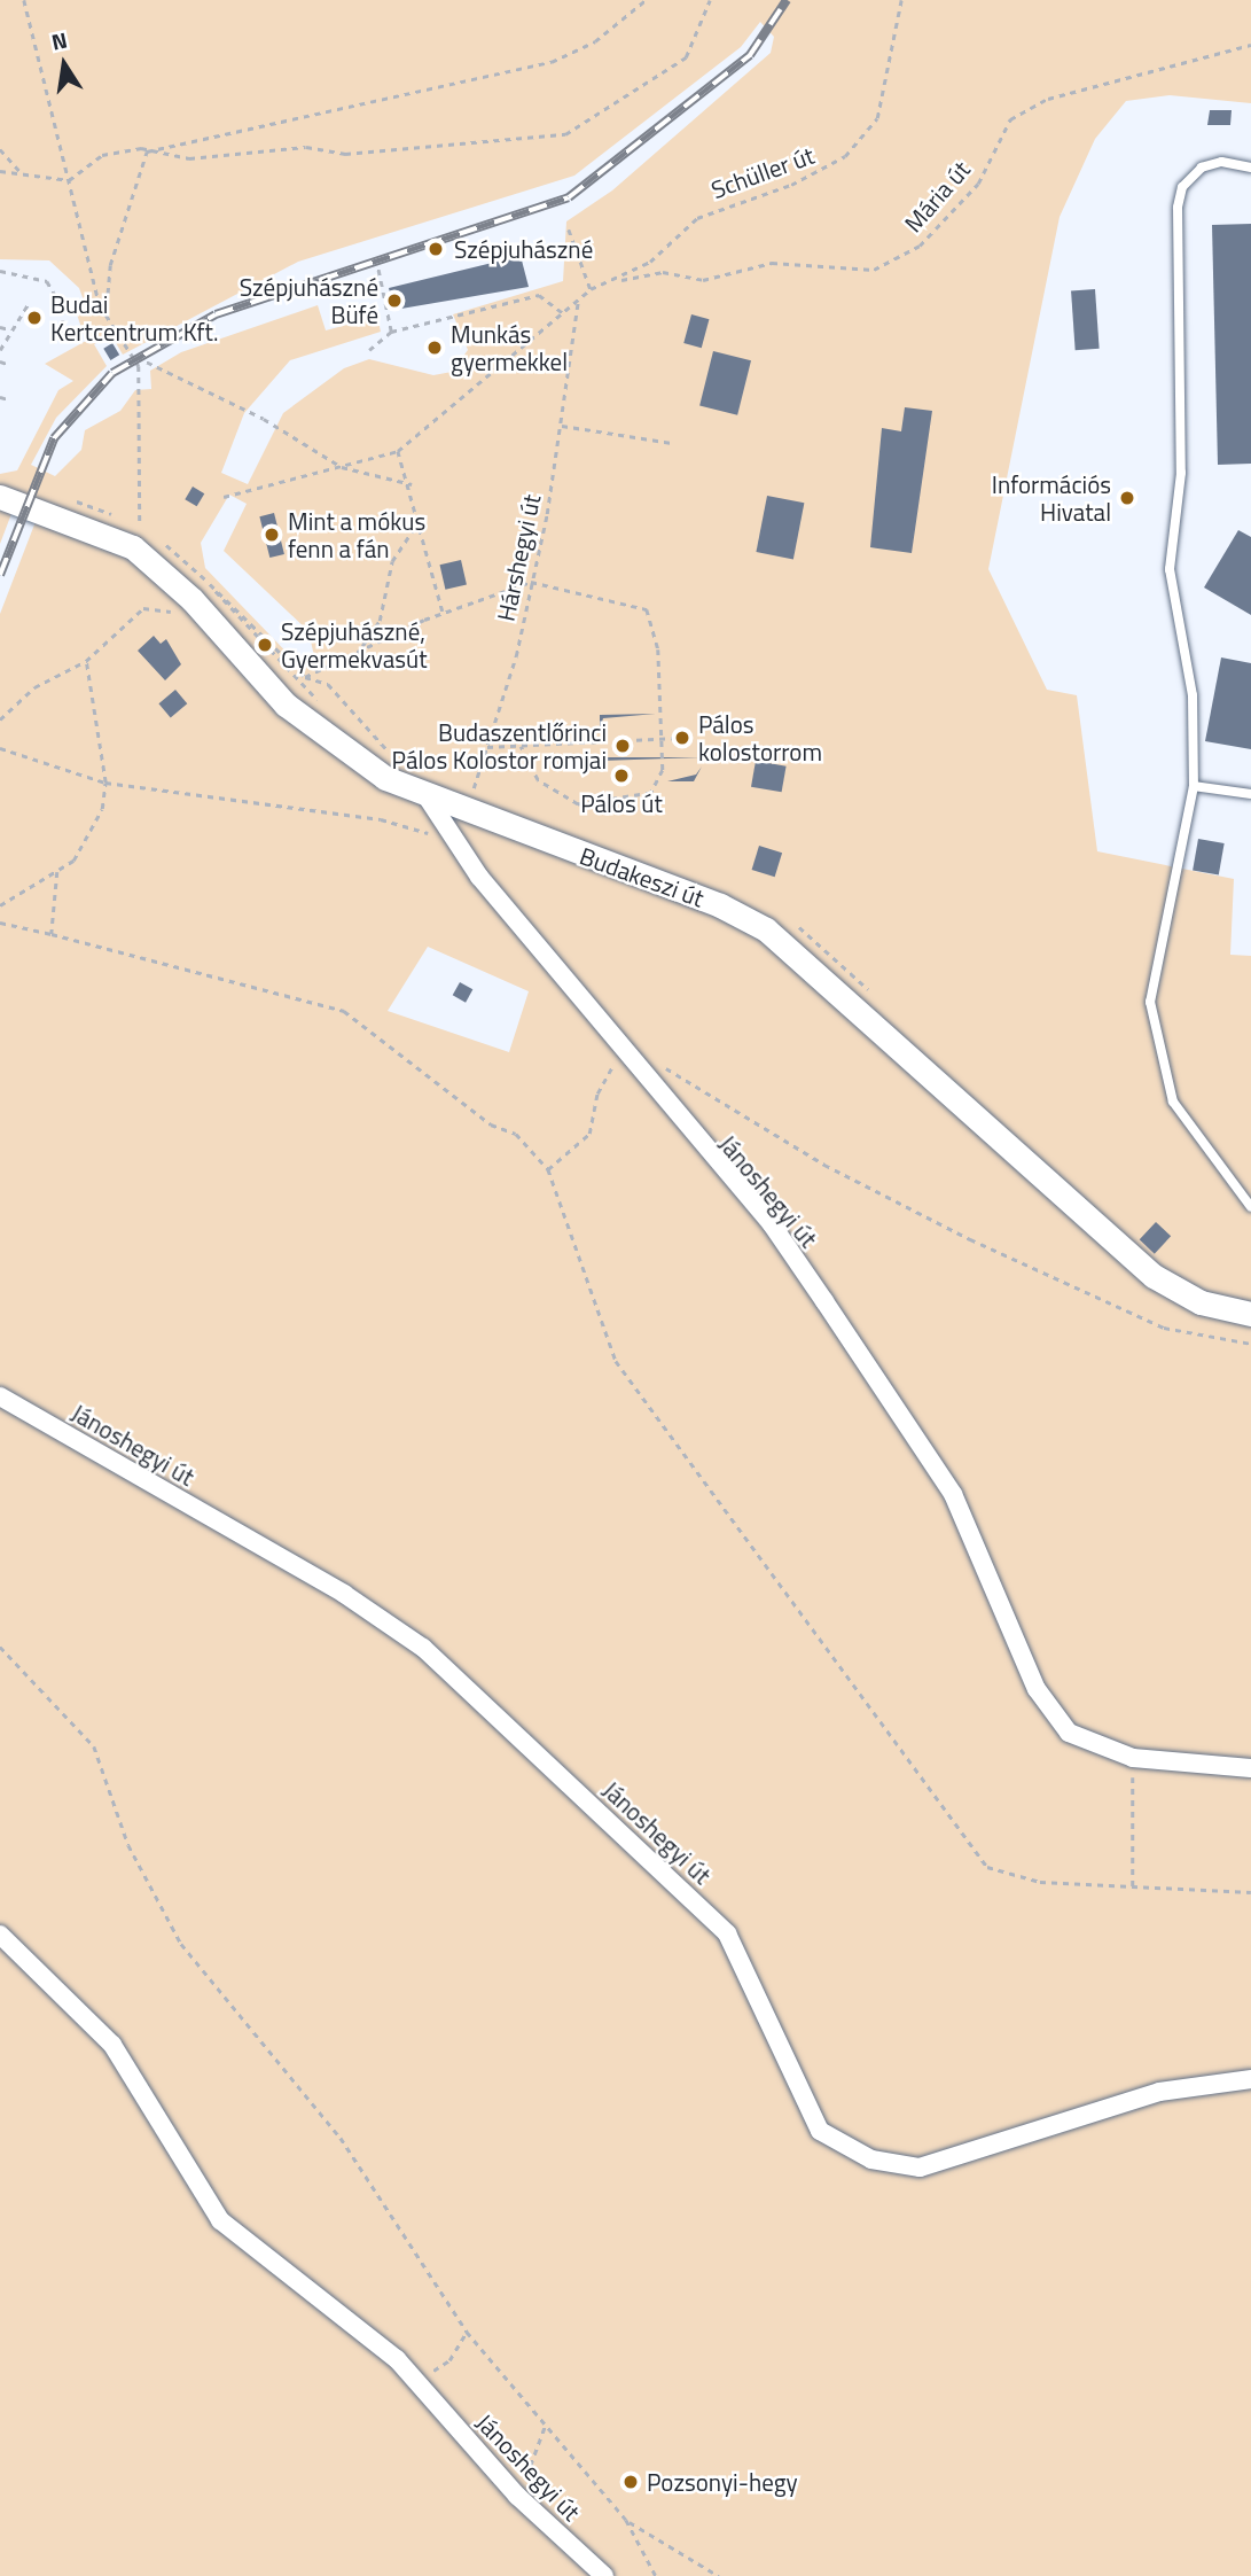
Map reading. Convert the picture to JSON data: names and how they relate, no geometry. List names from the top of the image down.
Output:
{
  "streets": {
    "main road": ["Budakeszi út"],
    "street": ["Jánoshegyi út"],
    "path": ["Schüller út", "Mária út", "Hárshegyi út"]
  },
  "crossings": [
    ["Schüller út", "Mária út"],
    ["Hárshegyi út", "Budakeszi út"],
    ["Budakeszi út", "Jánoshegyi út"]
  ],
  "places": [
    "Szépjuhászné",
    "Szépjuhászné Büfé",
    "Budai Kertcentrum Kft.",
    "Munkás gyermekkel",
    "Információs Hivatal",
    "Mint a mókus fenn a fán",
    "Szépjuhászné, Gyermekvasút",
    "Pálos kolostorrom",
    "Budaszentlőrinci Pálos Kolostor romjai",
    "Pálos út",
    "Pozsonyi-hegy"
  ],
  "north": "top"
}
